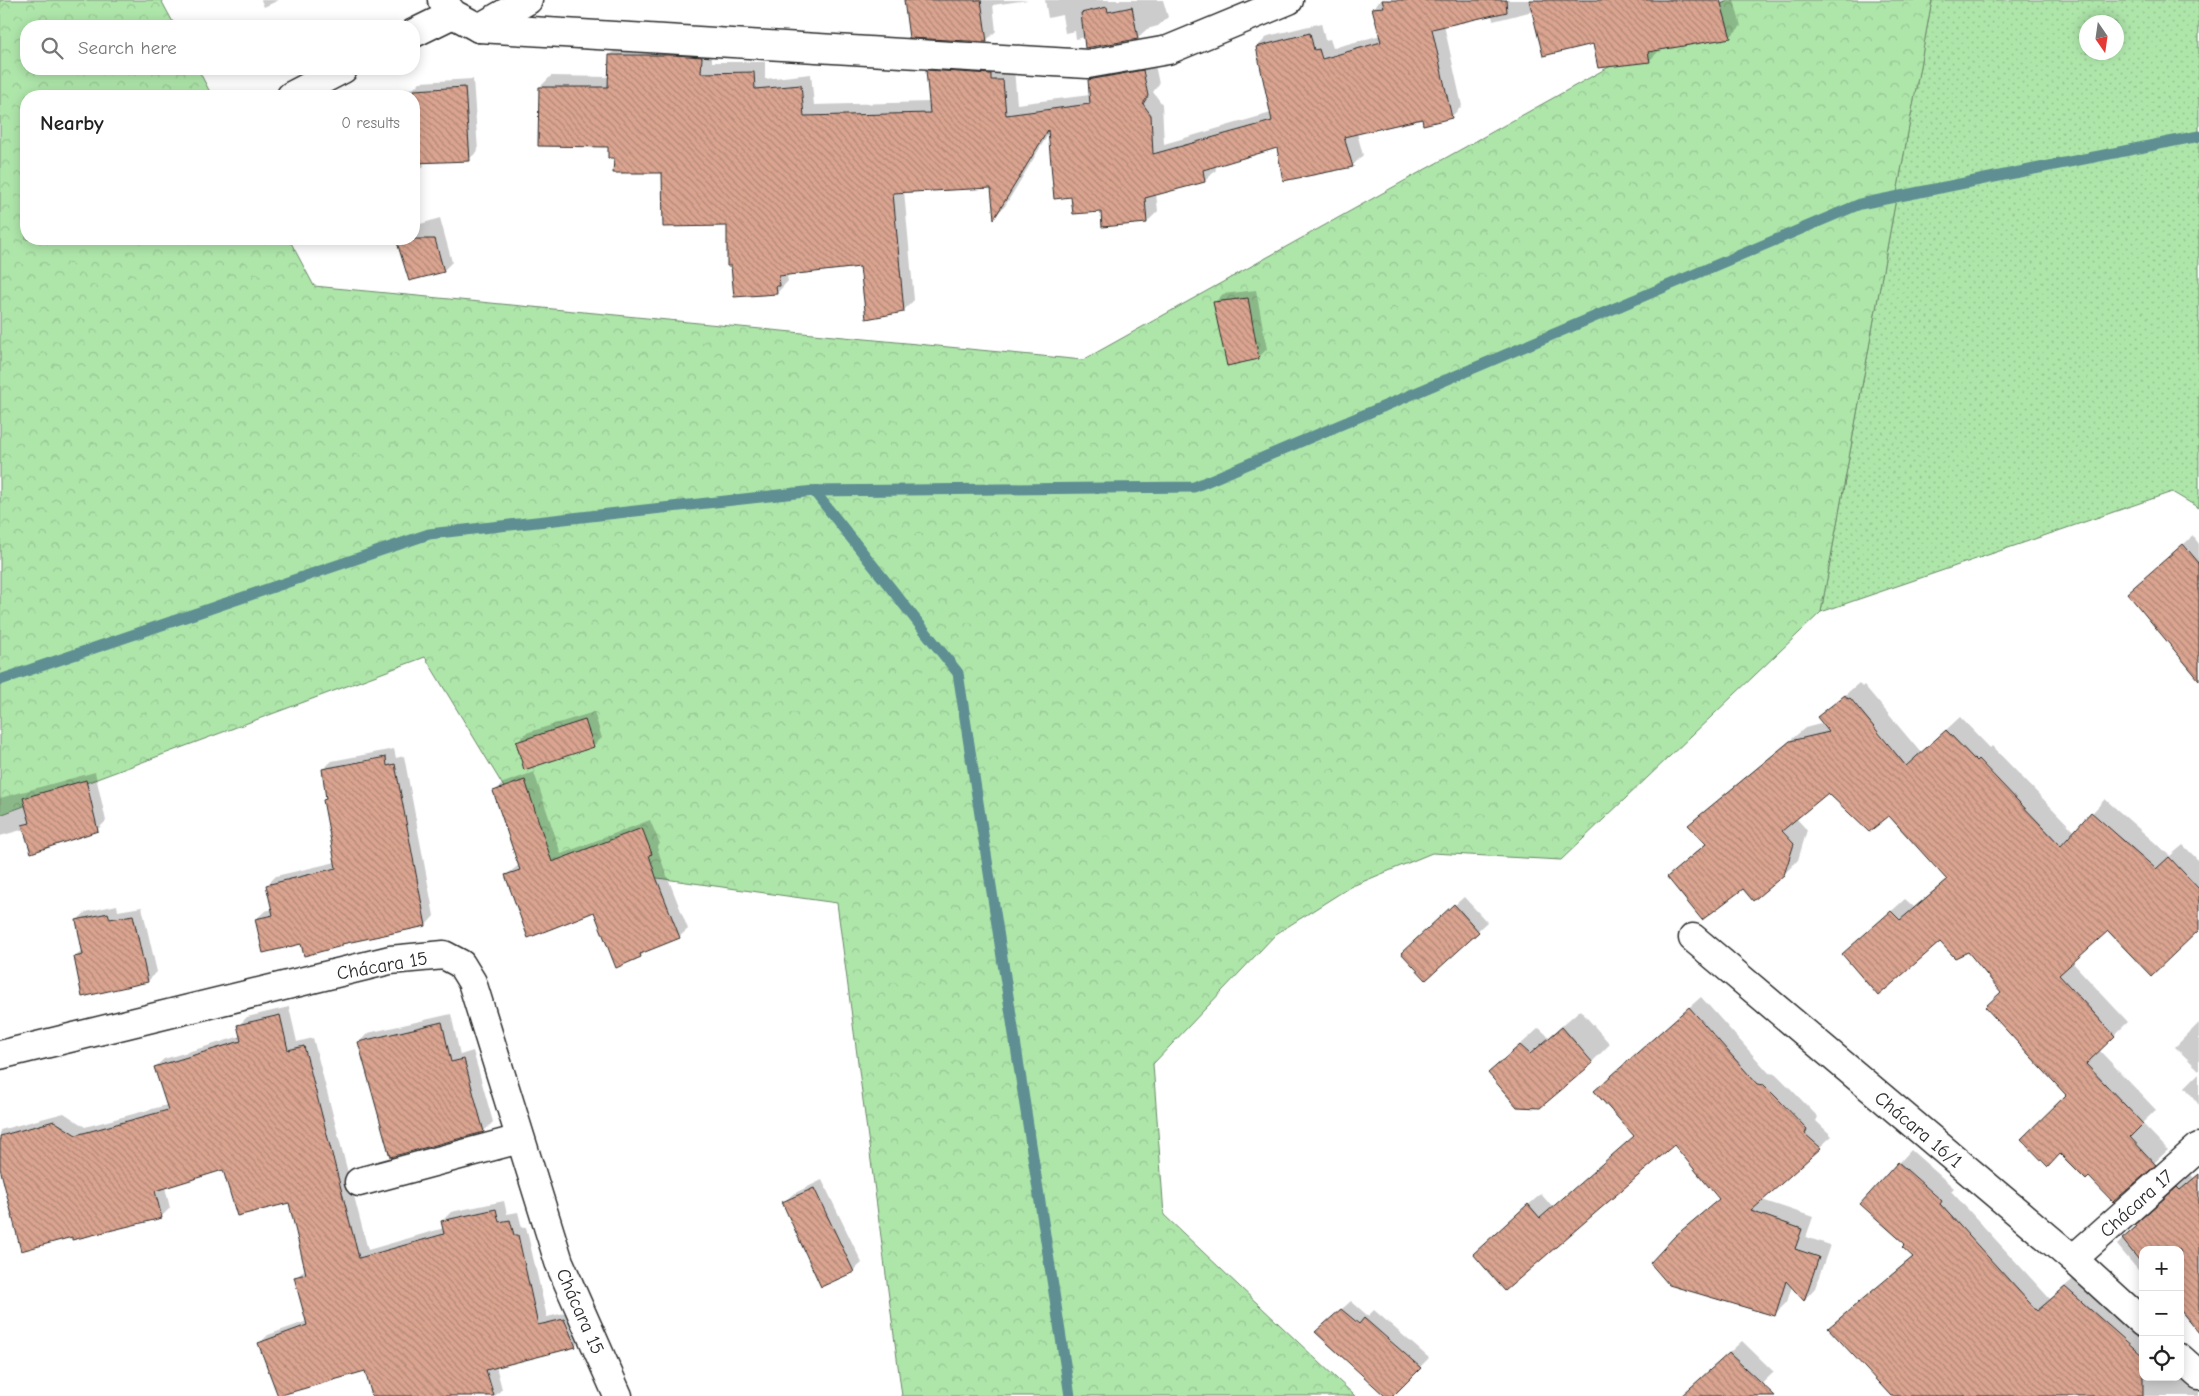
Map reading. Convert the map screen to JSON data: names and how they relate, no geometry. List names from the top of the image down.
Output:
{
  "streets": {
    "street": ["Chácara 15", "Chácara 16/1", "Chácara 17"]
  },
  "crossings": [
    ["Chácara 16/1", "Chácara 17"]
  ],
  "north": "bottom",
  "page": {
    "search": "Search here",
    "heading": ["Nearby", "0 results"],
    "map_buttons": ["+", "−"]
  }
}
